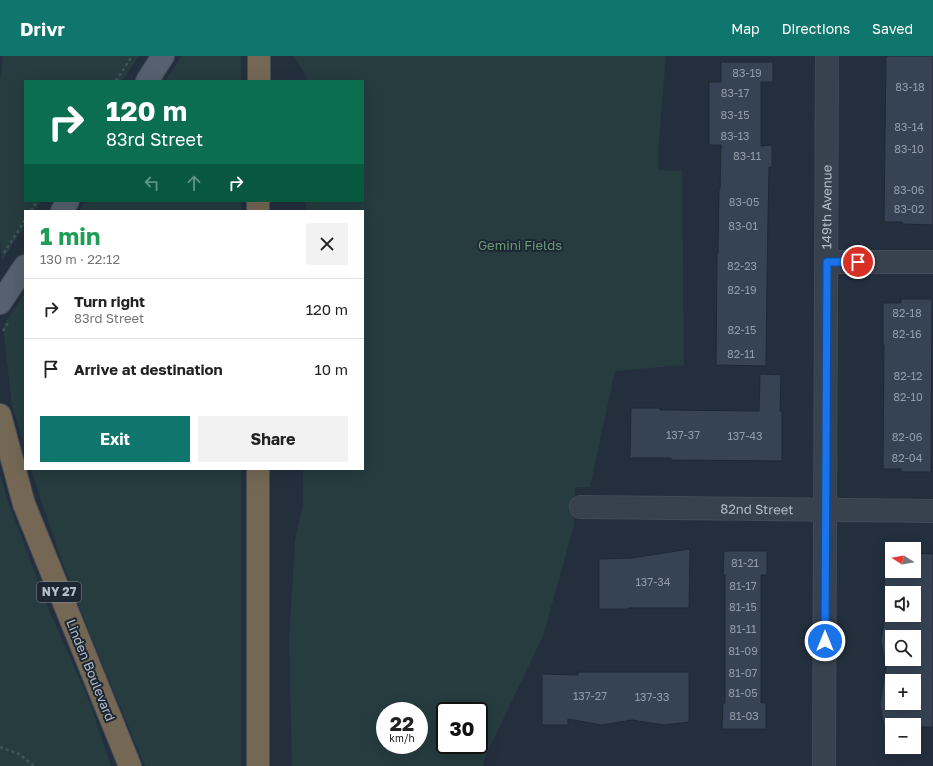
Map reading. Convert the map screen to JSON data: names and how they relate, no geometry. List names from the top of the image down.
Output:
{
  "streets": {
    "highway": ["NY 27", "Linden Boulevard"],
    "street": ["149th Avenue", "82nd Street"]
  },
  "crossings": [
    ["149th Avenue", "82nd Street"]
  ],
  "parks": ["Gemini Fields"],
  "house_numbers": [
    "83-19",
    "83-18",
    "83-17",
    "83-15",
    "83-14",
    "83-13",
    "83-10",
    "83-11",
    "83-06",
    "83-05",
    "83-02",
    "83-01",
    "82-23",
    "82-19",
    "82-18",
    "82-15",
    "82-16",
    "82-11",
    "82-12",
    "82-10",
    "137-37",
    "137-43",
    "82-06",
    "82-04",
    "81-21",
    "137-34",
    "81-17",
    "81-15",
    "81-11",
    "81-09",
    "81-07",
    "81-05",
    "137-27",
    "137-33",
    "81-03"
  ],
  "north": "left",
  "page": {
    "header": "Drivr",
    "nav": ["Map", "Directions", "Saved"],
    "turn": ["120 m", "83rd Street"],
    "heading": ["1 min", "130 m · 22:12"],
    "list": [
      {
        "name": "Turn right",
        "note": "83rd Street",
        "value": "120 m"
      },
      {
        "name": "Arrive at destination",
        "value": "10 m"
      }
    ],
    "buttons": ["Exit", "Share"],
    "map_buttons": ["+", "−"],
    "speed": "22 km/h",
    "limit": "30"
  }
}
